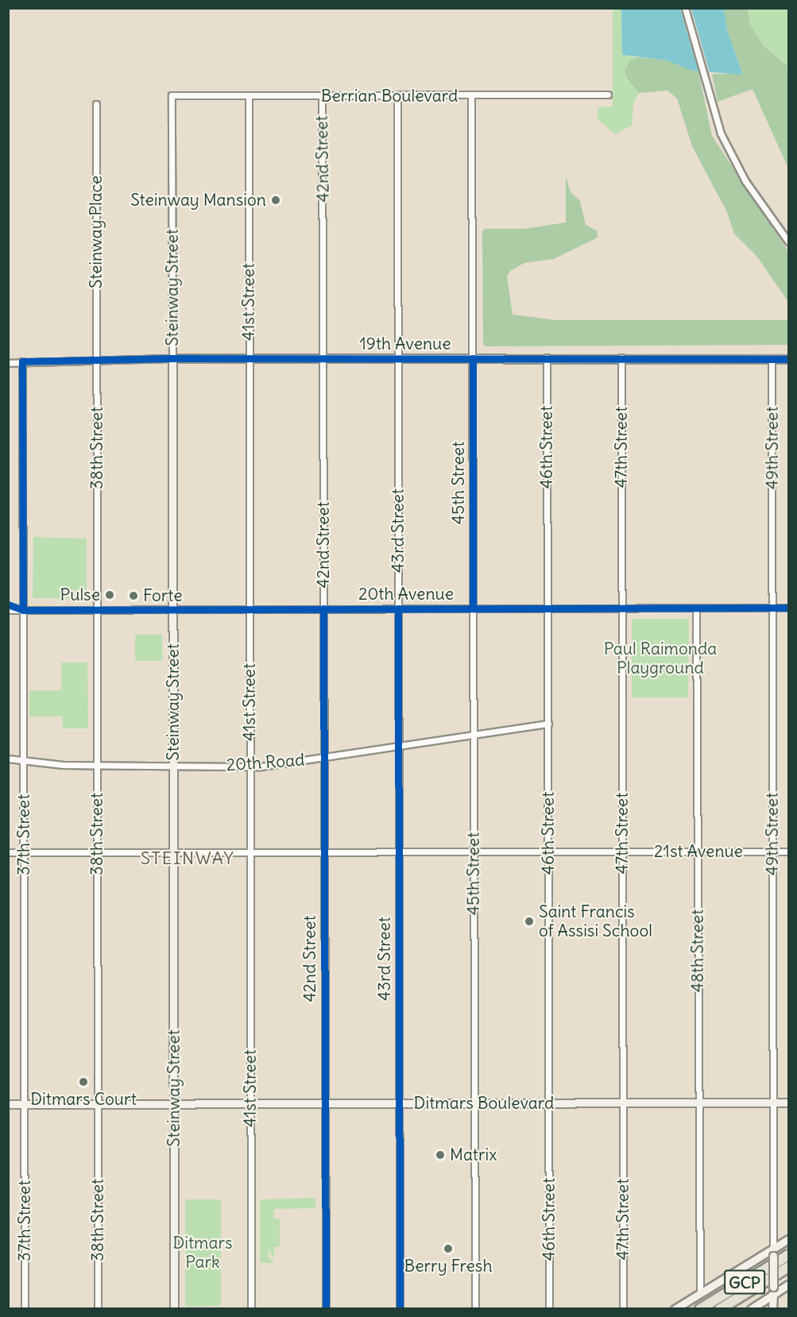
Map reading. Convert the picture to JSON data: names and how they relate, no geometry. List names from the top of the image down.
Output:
{
  "streets": {
    "highway": ["GCP"],
    "street": [
      "Berrian Boulevard",
      "42nd Street",
      "Steinway Place",
      "Steinway Street",
      "41st Street",
      "19th Avenue",
      "46th Street",
      "47th Street",
      "38th Street",
      "49th Street",
      "45th Street",
      "43rd Street",
      "20th Avenue",
      "20th Road",
      "37th Street",
      "21st Avenue",
      "48th Street",
      "Ditmars Boulevard"
    ]
  },
  "crossings": [
    ["Berrian Boulevard", "42nd Street"],
    ["Berrian Boulevard", "Steinway Street"],
    ["Berrian Boulevard", "41st Street"],
    ["Berrian Boulevard", "45th Street"],
    ["Berrian Boulevard", "43rd Street"],
    ["42nd Street", "19th Avenue"],
    ["42nd Street", "20th Avenue"],
    ["42nd Street", "20th Road"],
    ["42nd Street", "21st Avenue"],
    ["42nd Street", "Ditmars Boulevard"],
    ["Steinway Place", "19th Avenue"],
    ["Steinway Place", "38th Street"],
    ["Steinway Street", "19th Avenue"],
    ["Steinway Street", "20th Avenue"],
    ["Steinway Street", "20th Road"],
    ["Steinway Street", "21st Avenue"],
    ["Steinway Street", "Ditmars Boulevard"],
    ["41st Street", "19th Avenue"],
    ["41st Street", "20th Avenue"],
    ["41st Street", "20th Road"],
    ["41st Street", "21st Avenue"],
    ["41st Street", "Ditmars Boulevard"],
    ["19th Avenue", "46th Street"],
    ["19th Avenue", "47th Street"],
    ["19th Avenue", "38th Street"],
    ["19th Avenue", "49th Street"],
    ["19th Avenue", "45th Street"],
    ["19th Avenue", "43rd Street"],
    ["19th Avenue", "37th Street"],
    ["46th Street", "20th Avenue"],
    ["46th Street", "20th Road"],
    ["46th Street", "21st Avenue"],
    ["46th Street", "Ditmars Boulevard"],
    ["47th Street", "20th Avenue"],
    ["47th Street", "21st Avenue"],
    ["47th Street", "Ditmars Boulevard"],
    ["38th Street", "20th Avenue"],
    ["38th Street", "20th Road"],
    ["38th Street", "21st Avenue"],
    ["38th Street", "Ditmars Boulevard"],
    ["49th Street", "20th Avenue"],
    ["49th Street", "21st Avenue"],
    ["49th Street", "Ditmars Boulevard"],
    ["45th Street", "20th Avenue"],
    ["45th Street", "20th Road"],
    ["45th Street", "21st Avenue"],
    ["45th Street", "Ditmars Boulevard"],
    ["43rd Street", "20th Avenue"],
    ["43rd Street", "20th Road"],
    ["43rd Street", "21st Avenue"],
    ["43rd Street", "Ditmars Boulevard"],
    ["20th Avenue", "37th Street"],
    ["20th Avenue", "48th Street"],
    ["20th Road", "37th Street"],
    ["37th Street", "21st Avenue"],
    ["37th Street", "Ditmars Boulevard"],
    ["21st Avenue", "48th Street"],
    ["48th Street", "Ditmars Boulevard"]
  ],
  "districts": ["STEINWAY"],
  "parks": ["Paul Raimonda Playground", "Ditmars Park"],
  "places": [
    "Steinway Mansion",
    "Pulse",
    "Forte",
    "Saint Francis of Assisi School",
    "Ditmars Court",
    "Matrix",
    "Berry Fresh"
  ]
}
